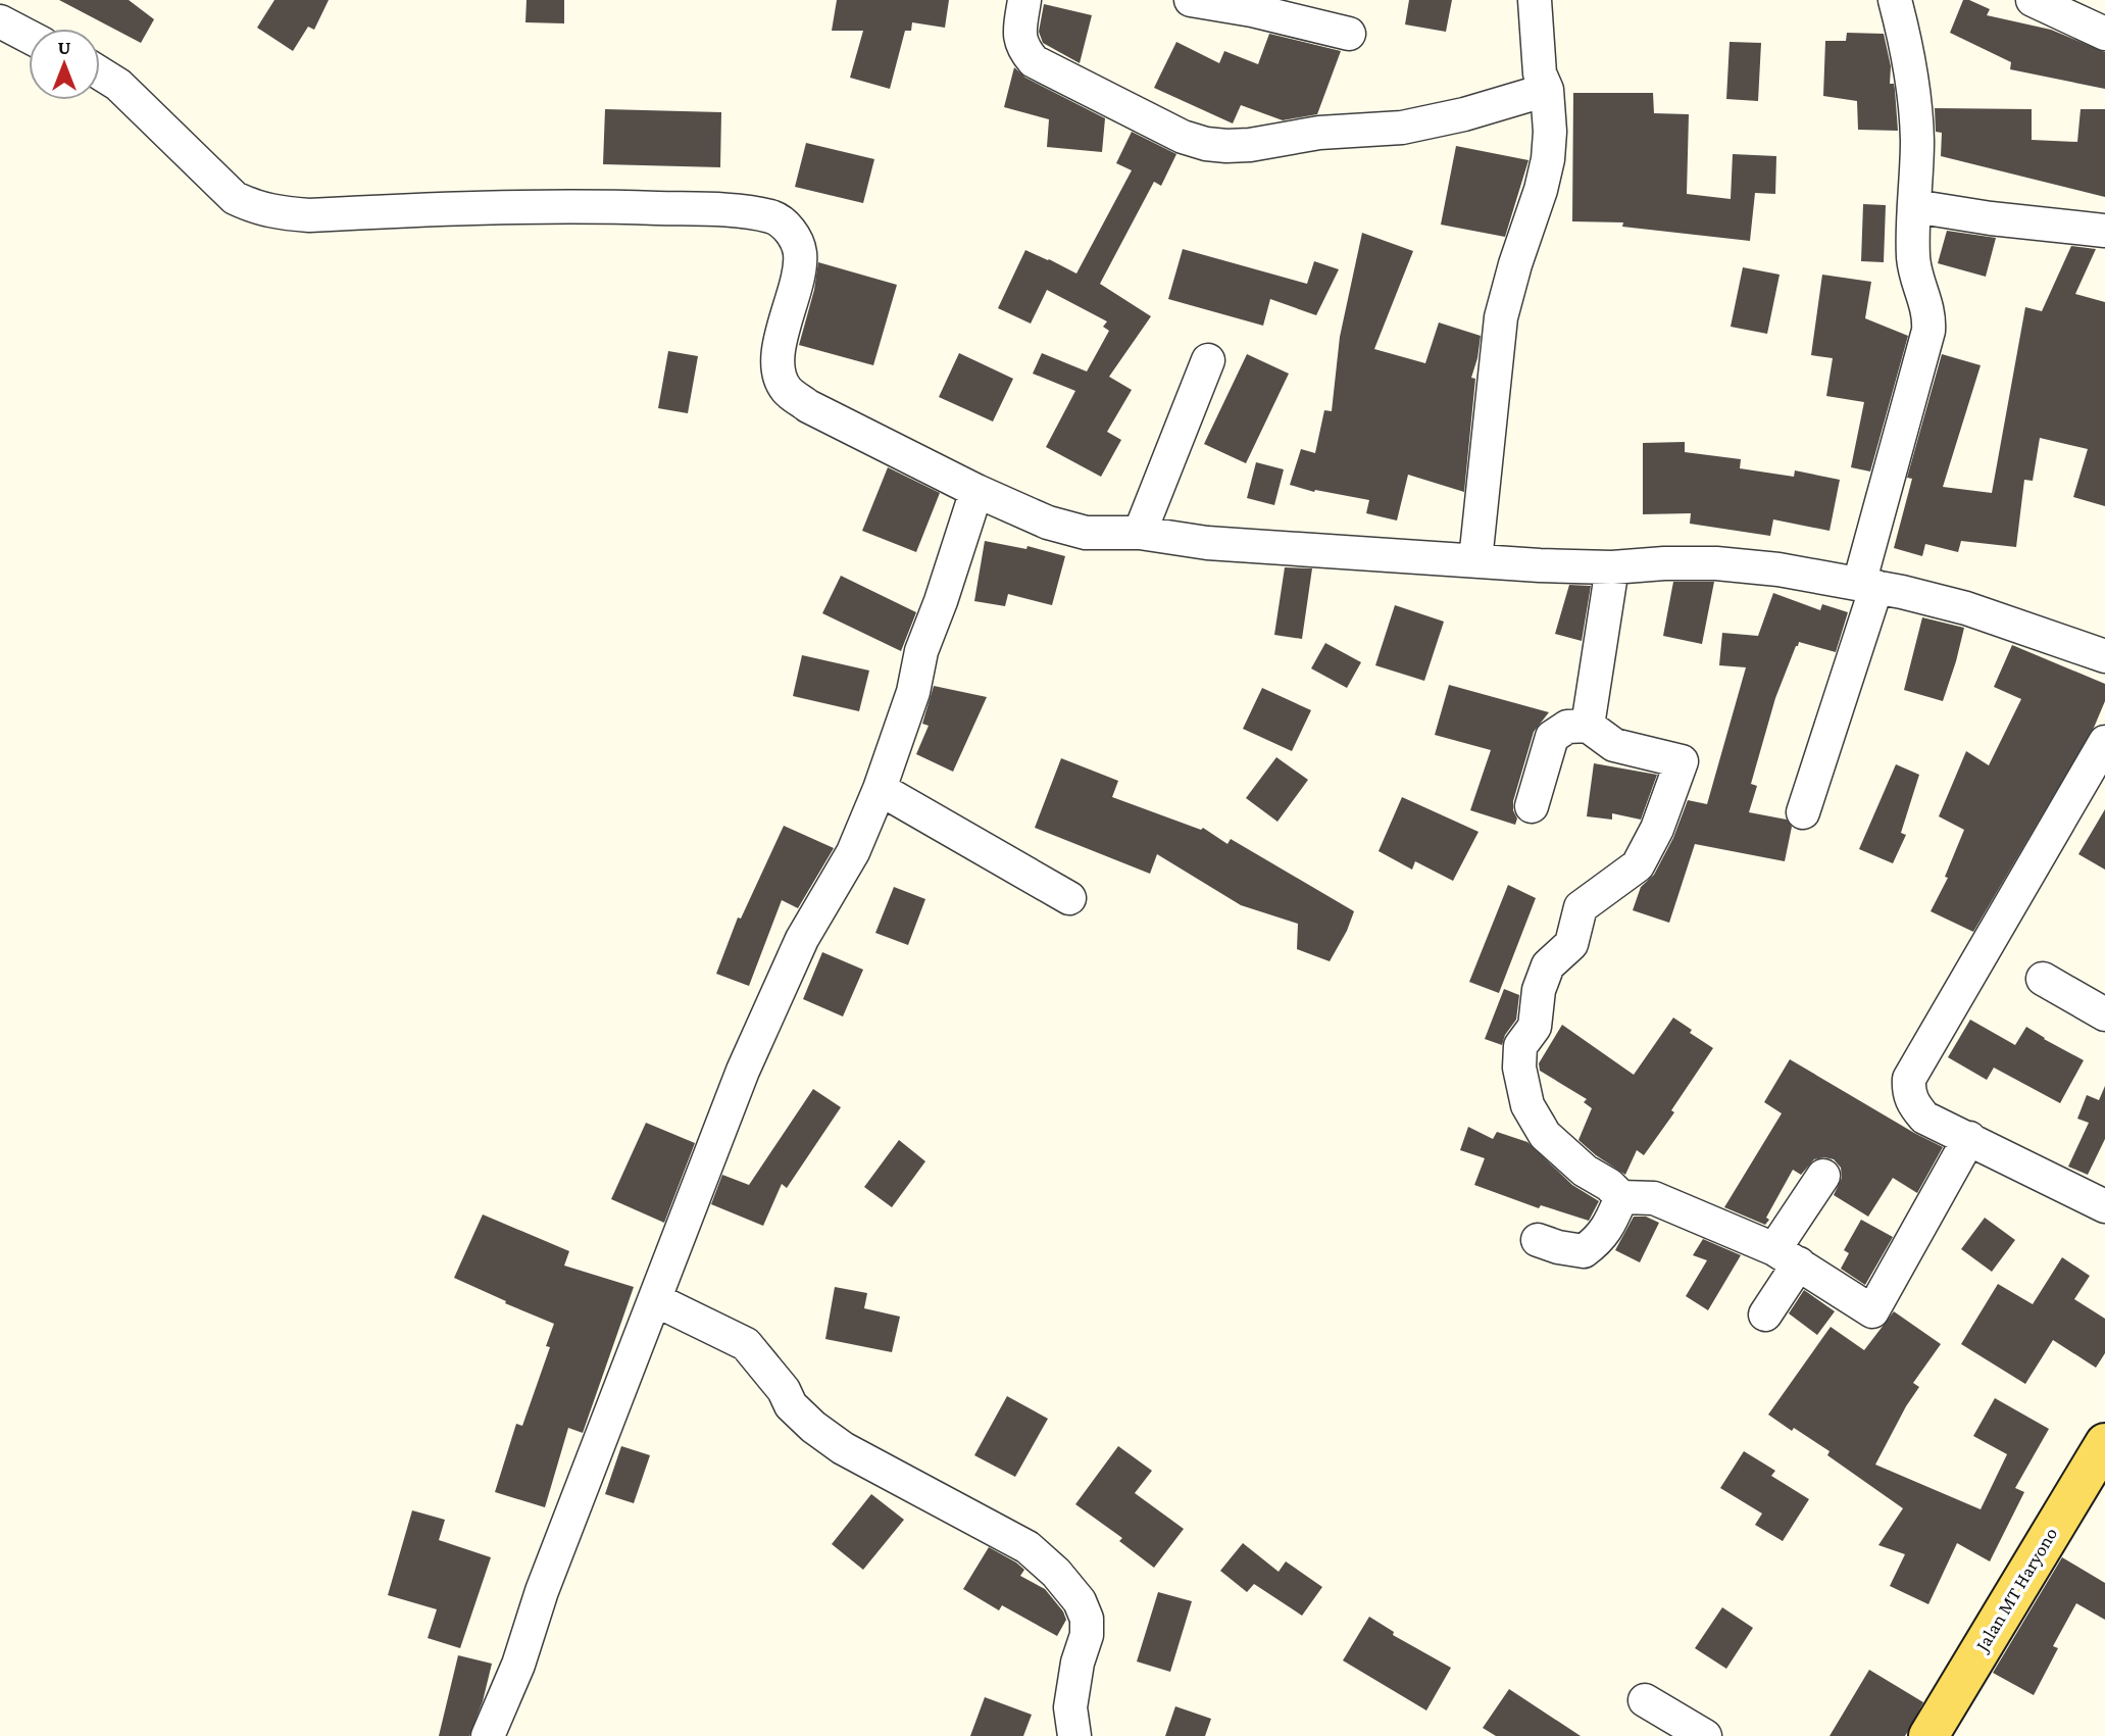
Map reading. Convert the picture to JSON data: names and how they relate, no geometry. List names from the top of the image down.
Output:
{
  "streets": {
    "main road": ["Jalan MT Haryono"]
  },
  "north": "top"
}
